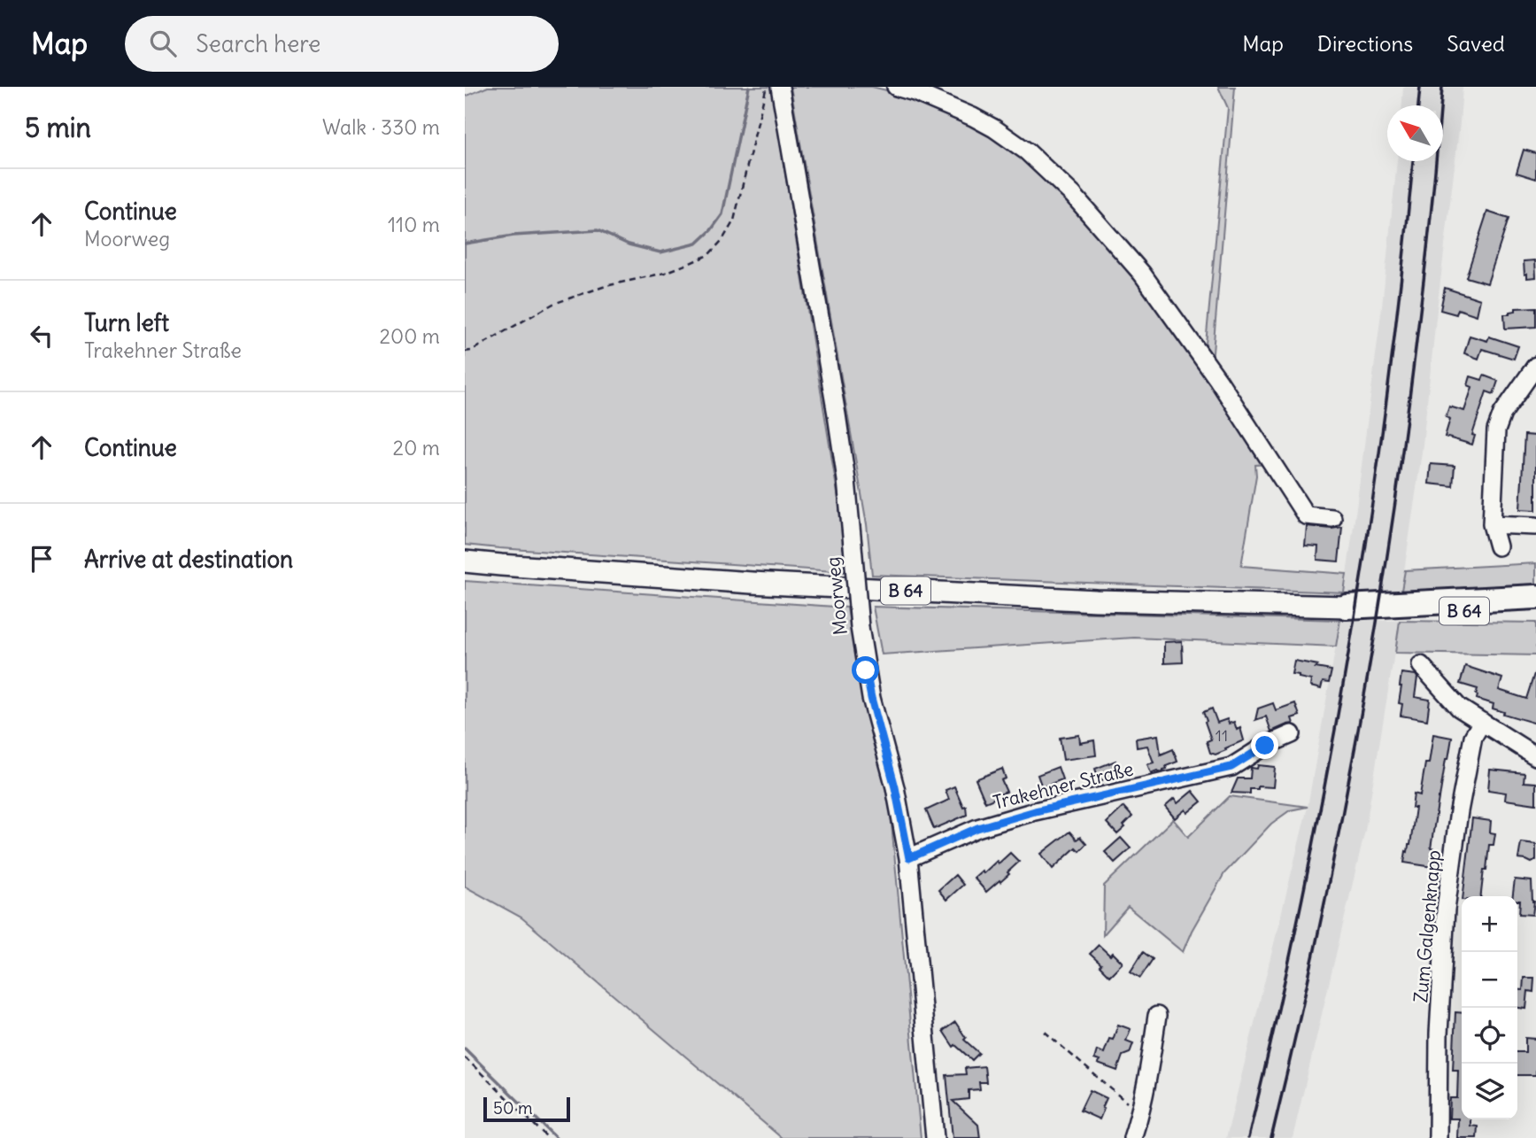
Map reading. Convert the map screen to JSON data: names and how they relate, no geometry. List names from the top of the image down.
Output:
{
  "streets": {
    "highway": ["B 64"],
    "street": ["Moorweg", "Trakehner Straße", "Zum Galgenknapp"]
  },
  "crossings": [
    ["Moorweg", "Trakehner Straße"]
  ],
  "house_numbers": ["11"],
  "scale_bar": "50 m",
  "north": "top left",
  "page": {
    "header": "Map",
    "search": "Search here",
    "nav": ["Map", "Directions", "Saved"],
    "heading": ["5 min", "Walk · 330 m"],
    "list": [
      ["Continue", "Moorweg", "110 m"],
      ["Turn left", "Trakehner Straße", "200 m"],
      ["Continue", "20 m"],
      "Arrive at destination"
    ],
    "map_buttons": ["+", "−"],
    "scale": "50 m"
  }
}
